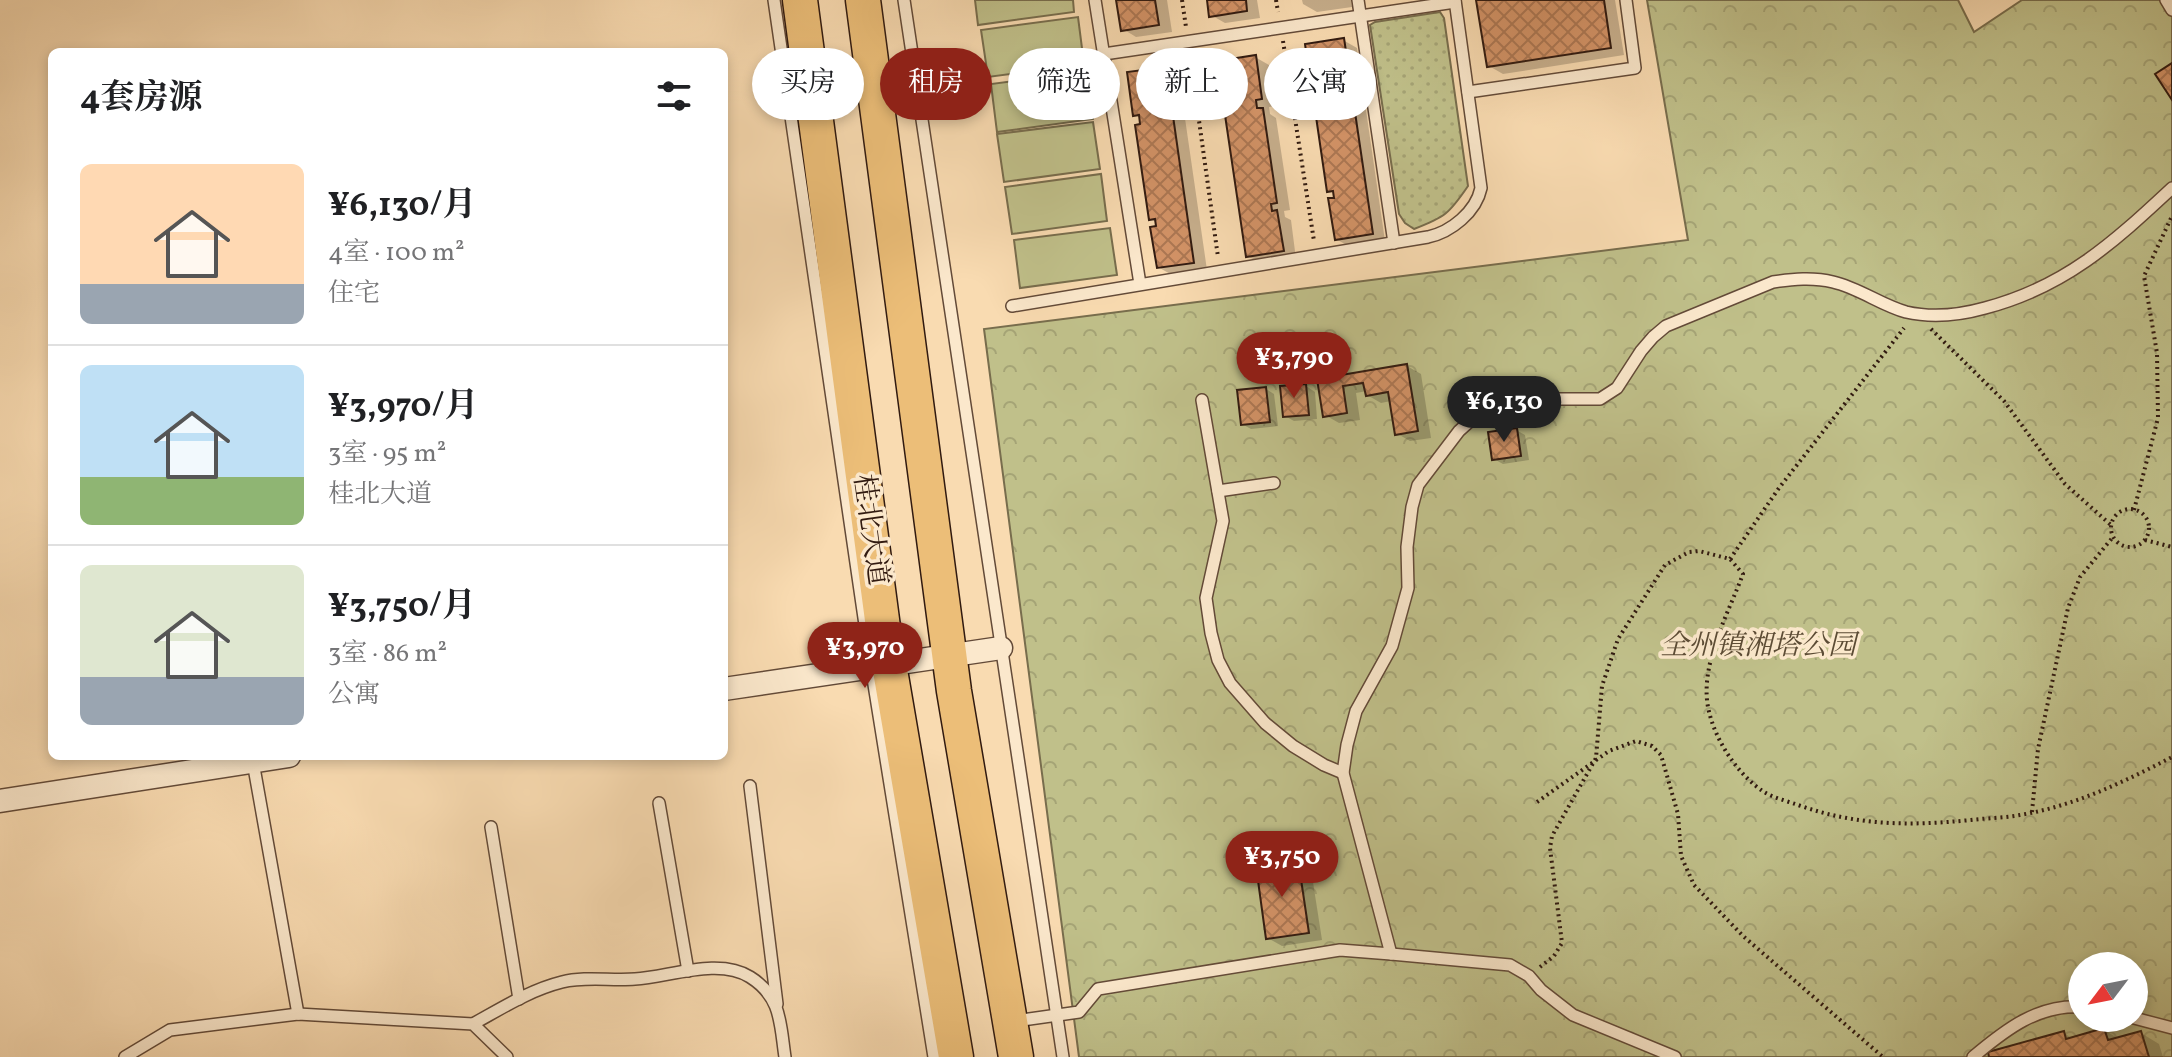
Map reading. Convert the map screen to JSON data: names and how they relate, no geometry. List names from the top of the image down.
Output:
{
  "streets": {
    "main road": ["桂北大道"]
  },
  "parks": ["全州镇湘塔公园"],
  "north": "bottom left",
  "page": {
    "chip": [
      "买房",
      "租房",
      "筛选",
      "新上",
      "公寓"
    ],
    "heading": "4套房源",
    "list": [
      {
        "name": "¥6,130/月",
        "note": "4室 · 100 m² · 住宅"
      },
      {
        "name": "¥3,970/月",
        "note": "3室 · 95 m² · 桂北大道"
      },
      {
        "name": "¥3,750/月",
        "note": "3室 · 86 m² · 公寓"
      }
    ],
    "price": [
      "¥3,790",
      "¥6,130",
      "¥3,970",
      "¥3,750"
    ]
  }
}
